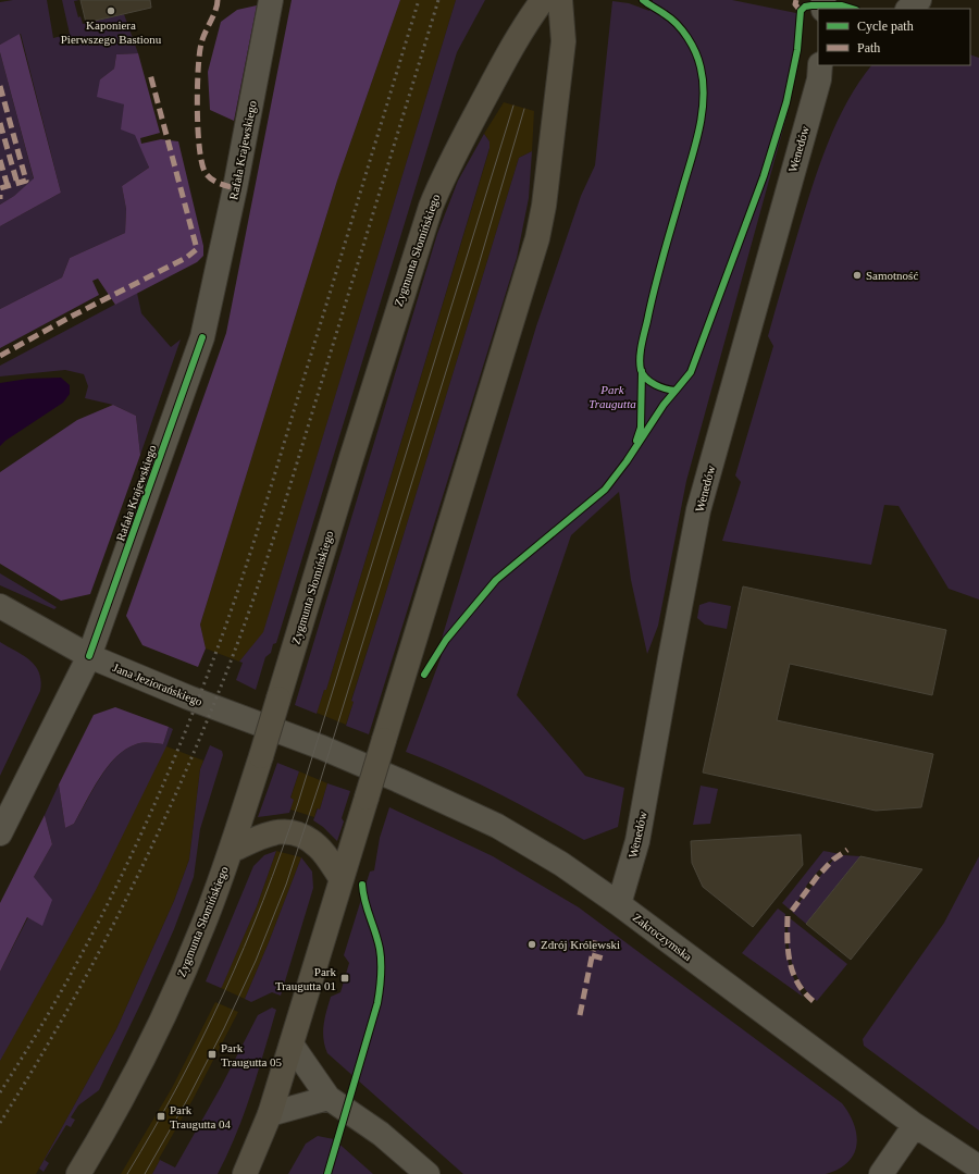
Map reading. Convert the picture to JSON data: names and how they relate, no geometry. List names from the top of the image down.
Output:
{
  "streets": {
    "main road": ["Zygmunta Słomińskiego"],
    "street": [
      "Wenedów",
      "Rafała Krajewskiego",
      "Jana Jeziorańskiego",
      "Zakroczymska"
    ]
  },
  "crossings": [
    ["Wenedów", "Zakroczymska"],
    ["Rafała Krajewskiego", "Jana Jeziorańskiego"],
    ["Jana Jeziorańskiego", "Zakroczymska"]
  ],
  "parks": ["Park Traugutta"],
  "places": {
    "other": ["Kaponiera Pierwszego Bastionu", "Samotność", "Zdrój Królewski"],
    "transit": ["Park Traugutta 01", "Park Traugutta 05", "Park Traugutta 04"]
  },
  "legend": ["Cycle path", "Path"]
}
